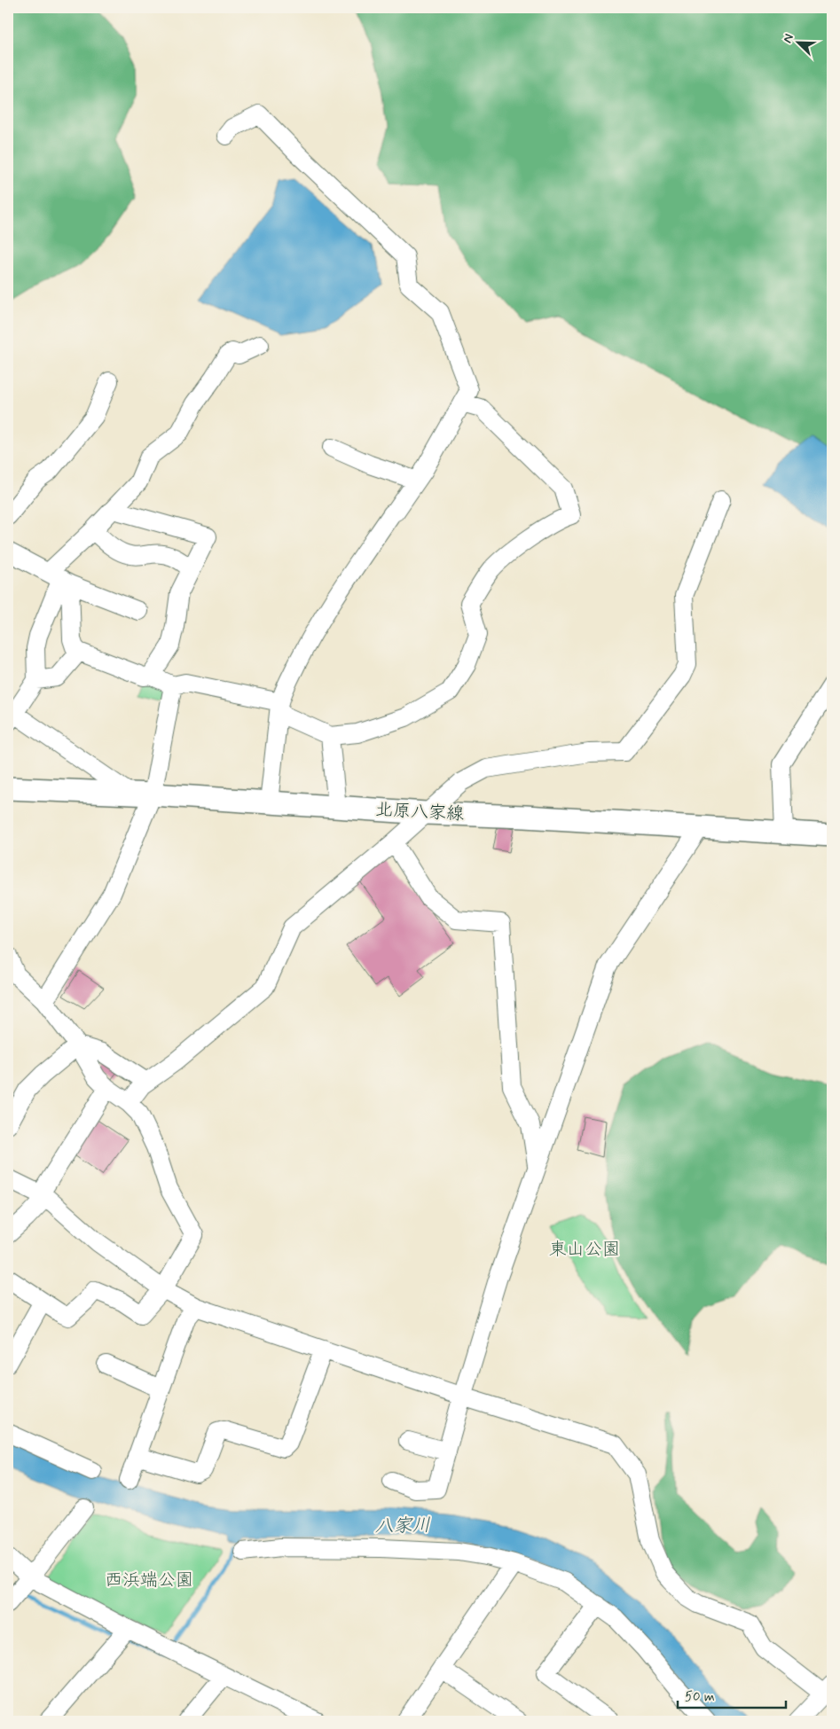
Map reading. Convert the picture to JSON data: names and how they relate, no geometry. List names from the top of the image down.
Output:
{
  "streets": {
    "main road": ["北原八家線"]
  },
  "water": ["八家川"],
  "parks": ["東山公園", "西浜端公園"],
  "scale_bar": "50 m",
  "north": "top left"
}
